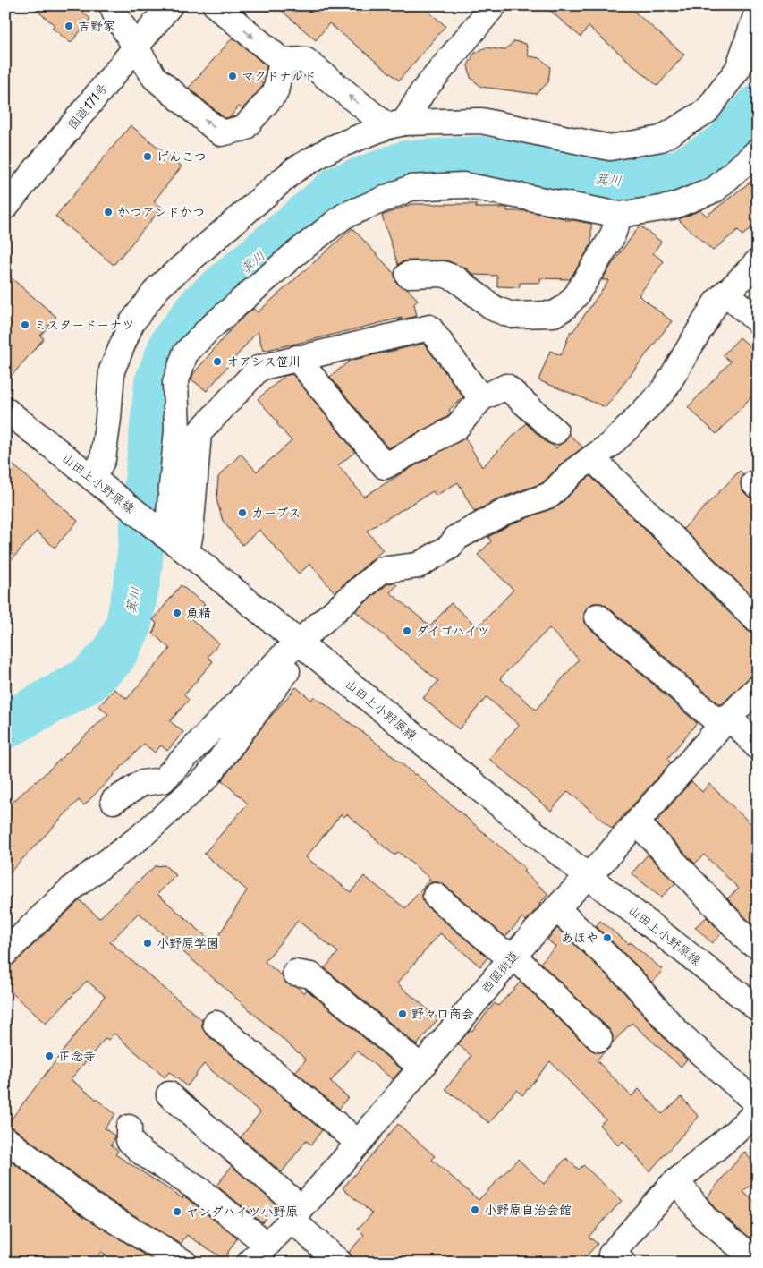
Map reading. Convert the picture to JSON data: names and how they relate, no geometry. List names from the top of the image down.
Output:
{
  "streets": {
    "main road": ["国道171号", "山田上小野原線", "西国街道"]
  },
  "crossings": [
    ["山田上小野原線", "西国街道"]
  ],
  "water": ["箕川"],
  "places": [
    "吉野家",
    "マクドナルド",
    "げんこつ",
    "かつアンドかつ",
    "ミスタードーナツ",
    "オアシス笹川",
    "カーブス",
    "魚精",
    "ダイゴハイツ",
    "あほや",
    "小野原学園",
    "野々口商会",
    "正念寺",
    "小野原自治会館",
    "ヤングハイツ小野原"
  ]
}
